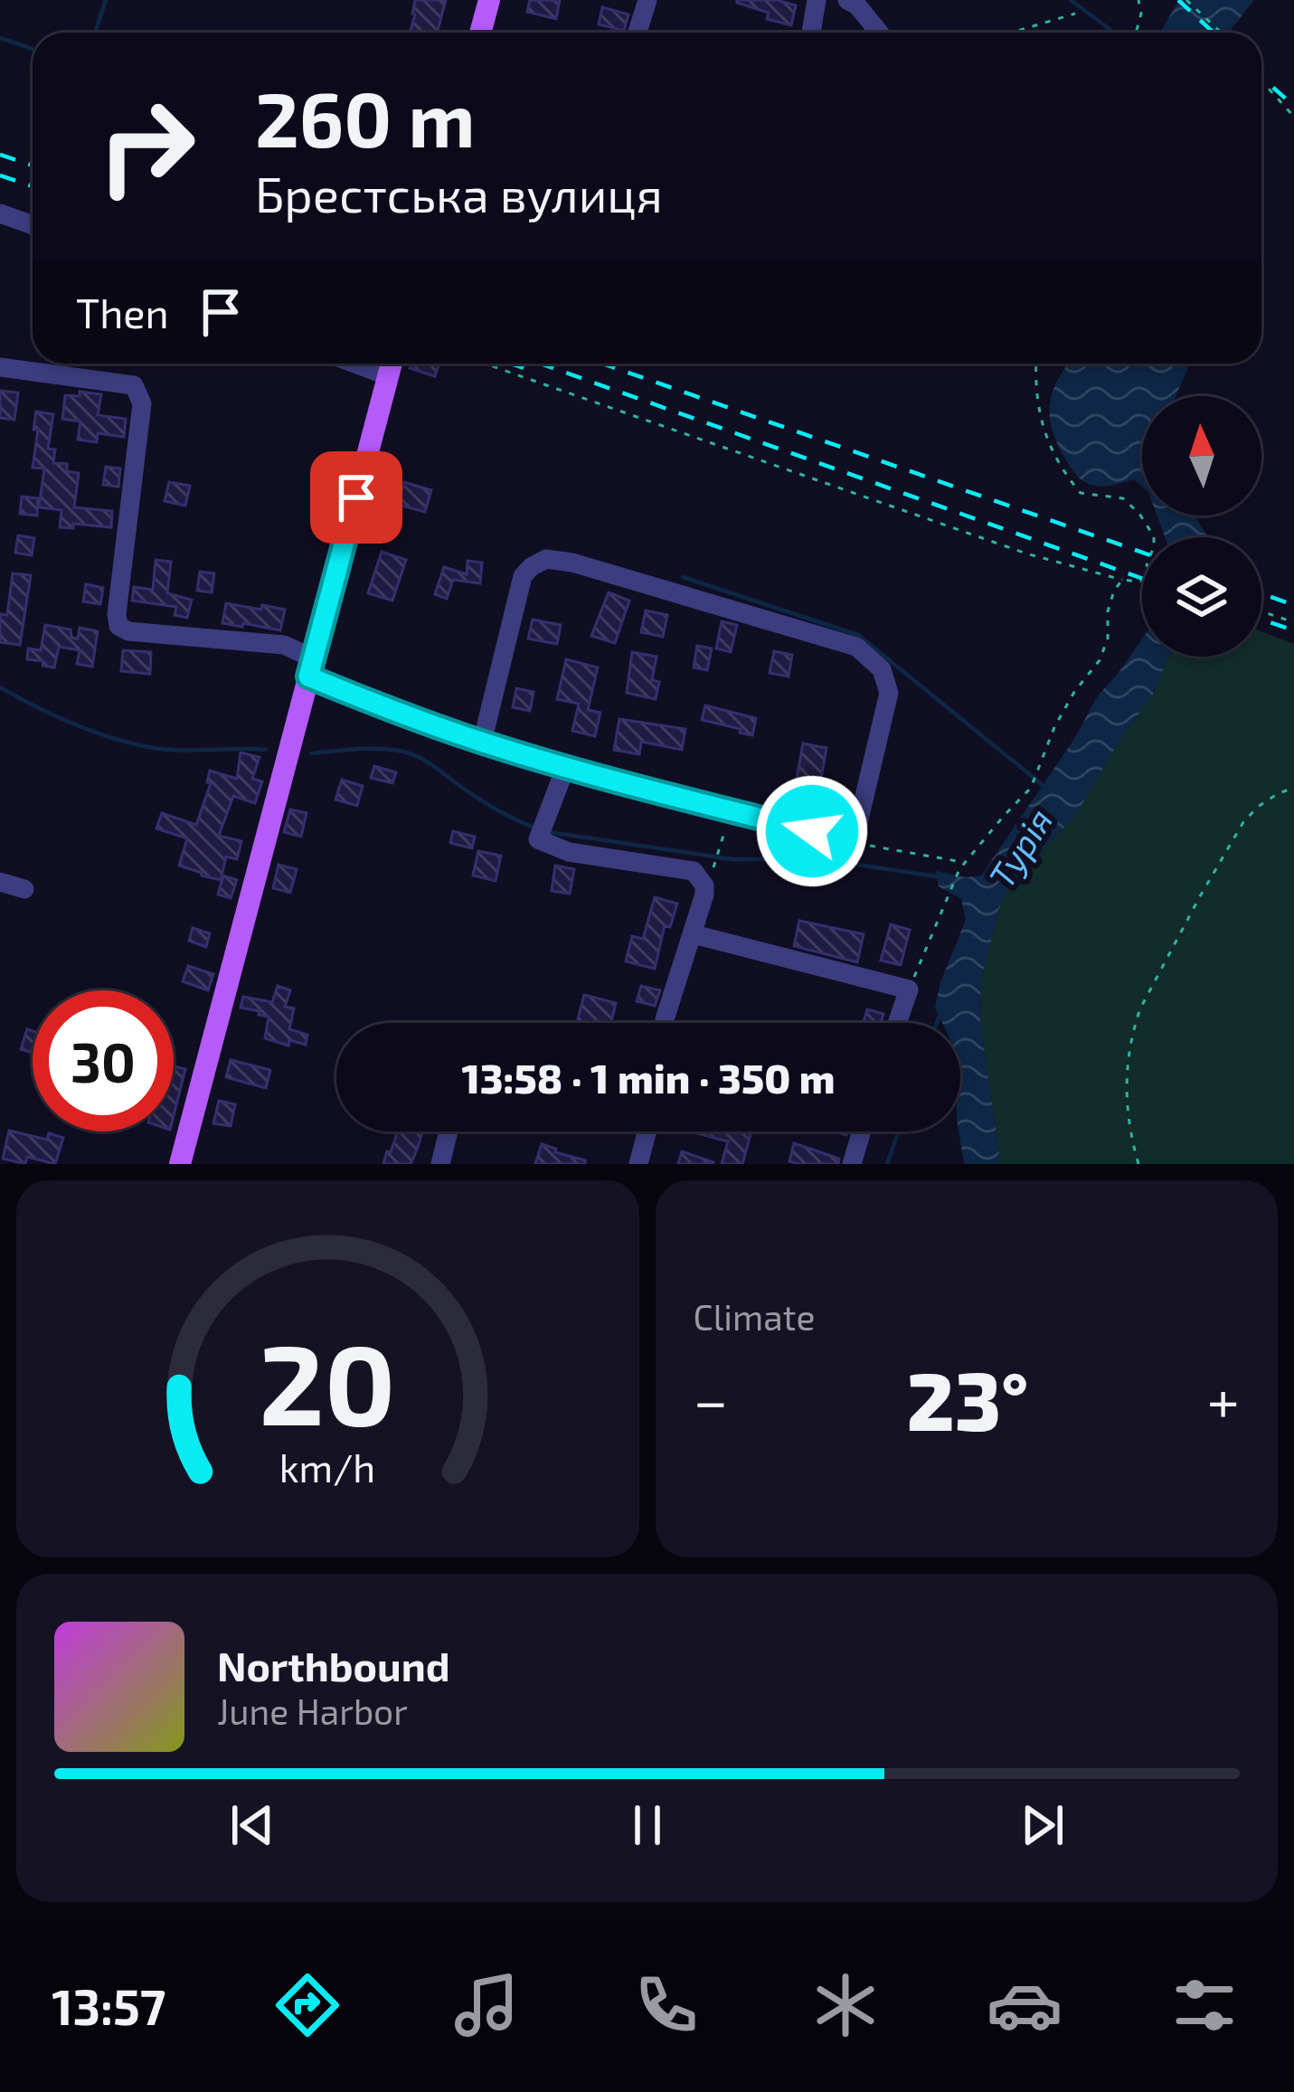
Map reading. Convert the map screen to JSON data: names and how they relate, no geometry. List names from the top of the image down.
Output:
{
  "water": ["Турія"],
  "north": "top",
  "page": {
    "turn": ["260 m", "Брестська вулиця"],
    "then": "Then",
    "limit": "30",
    "trip": "13:58 · 1 min · 350 m",
    "tile": "Climate",
    "heat": ["−", "23°", "+"],
    "song": ["Northbound", "June Harbor"],
    "tabs": "13:57",
    "gauge": ["20", "km/h"]
  }
}
